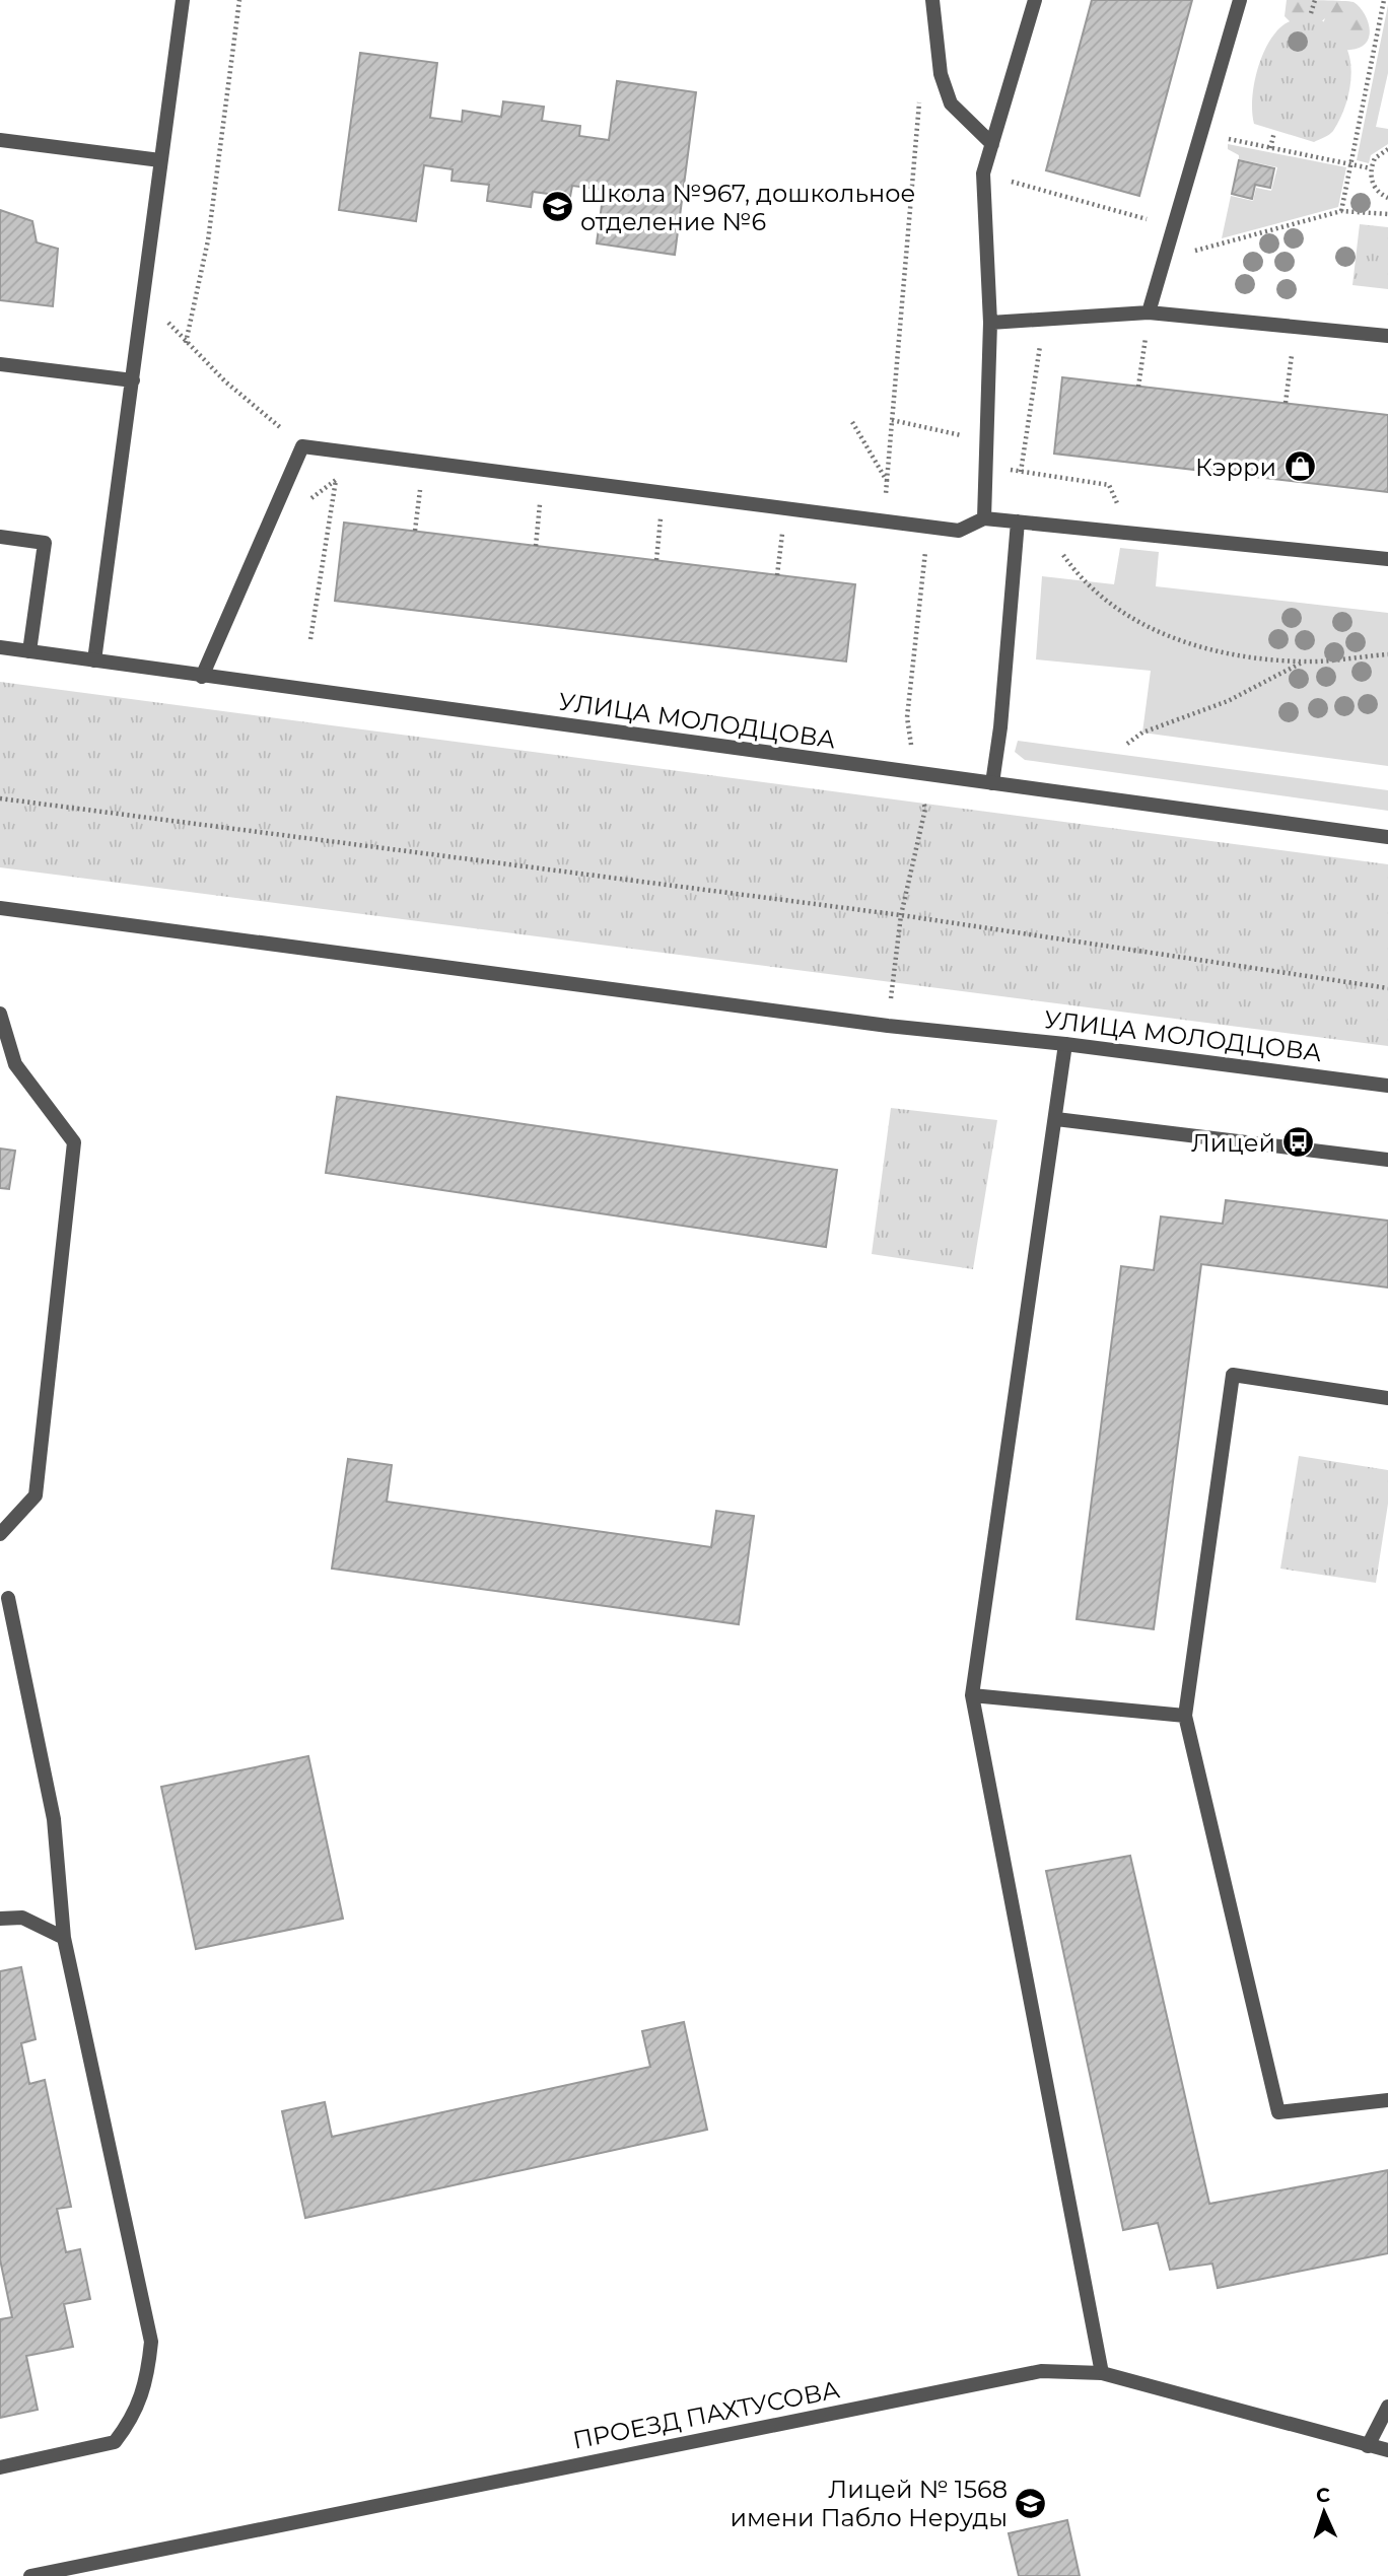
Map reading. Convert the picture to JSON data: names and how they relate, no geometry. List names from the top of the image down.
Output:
{
  "streets": {
    "street": ["УЛИЦА МОЛОДЦОВА", "ПРОЕЗД ПАХТУСОВА"]
  },
  "places": {
    "school or university": ["Школа №967, дошкольное отделение №6", "Лицей № 1568 имени Пабло Неруды"],
    "shop": ["Кэрри"],
    "bus stop": ["Лицей"]
  },
  "north": "top"
}
